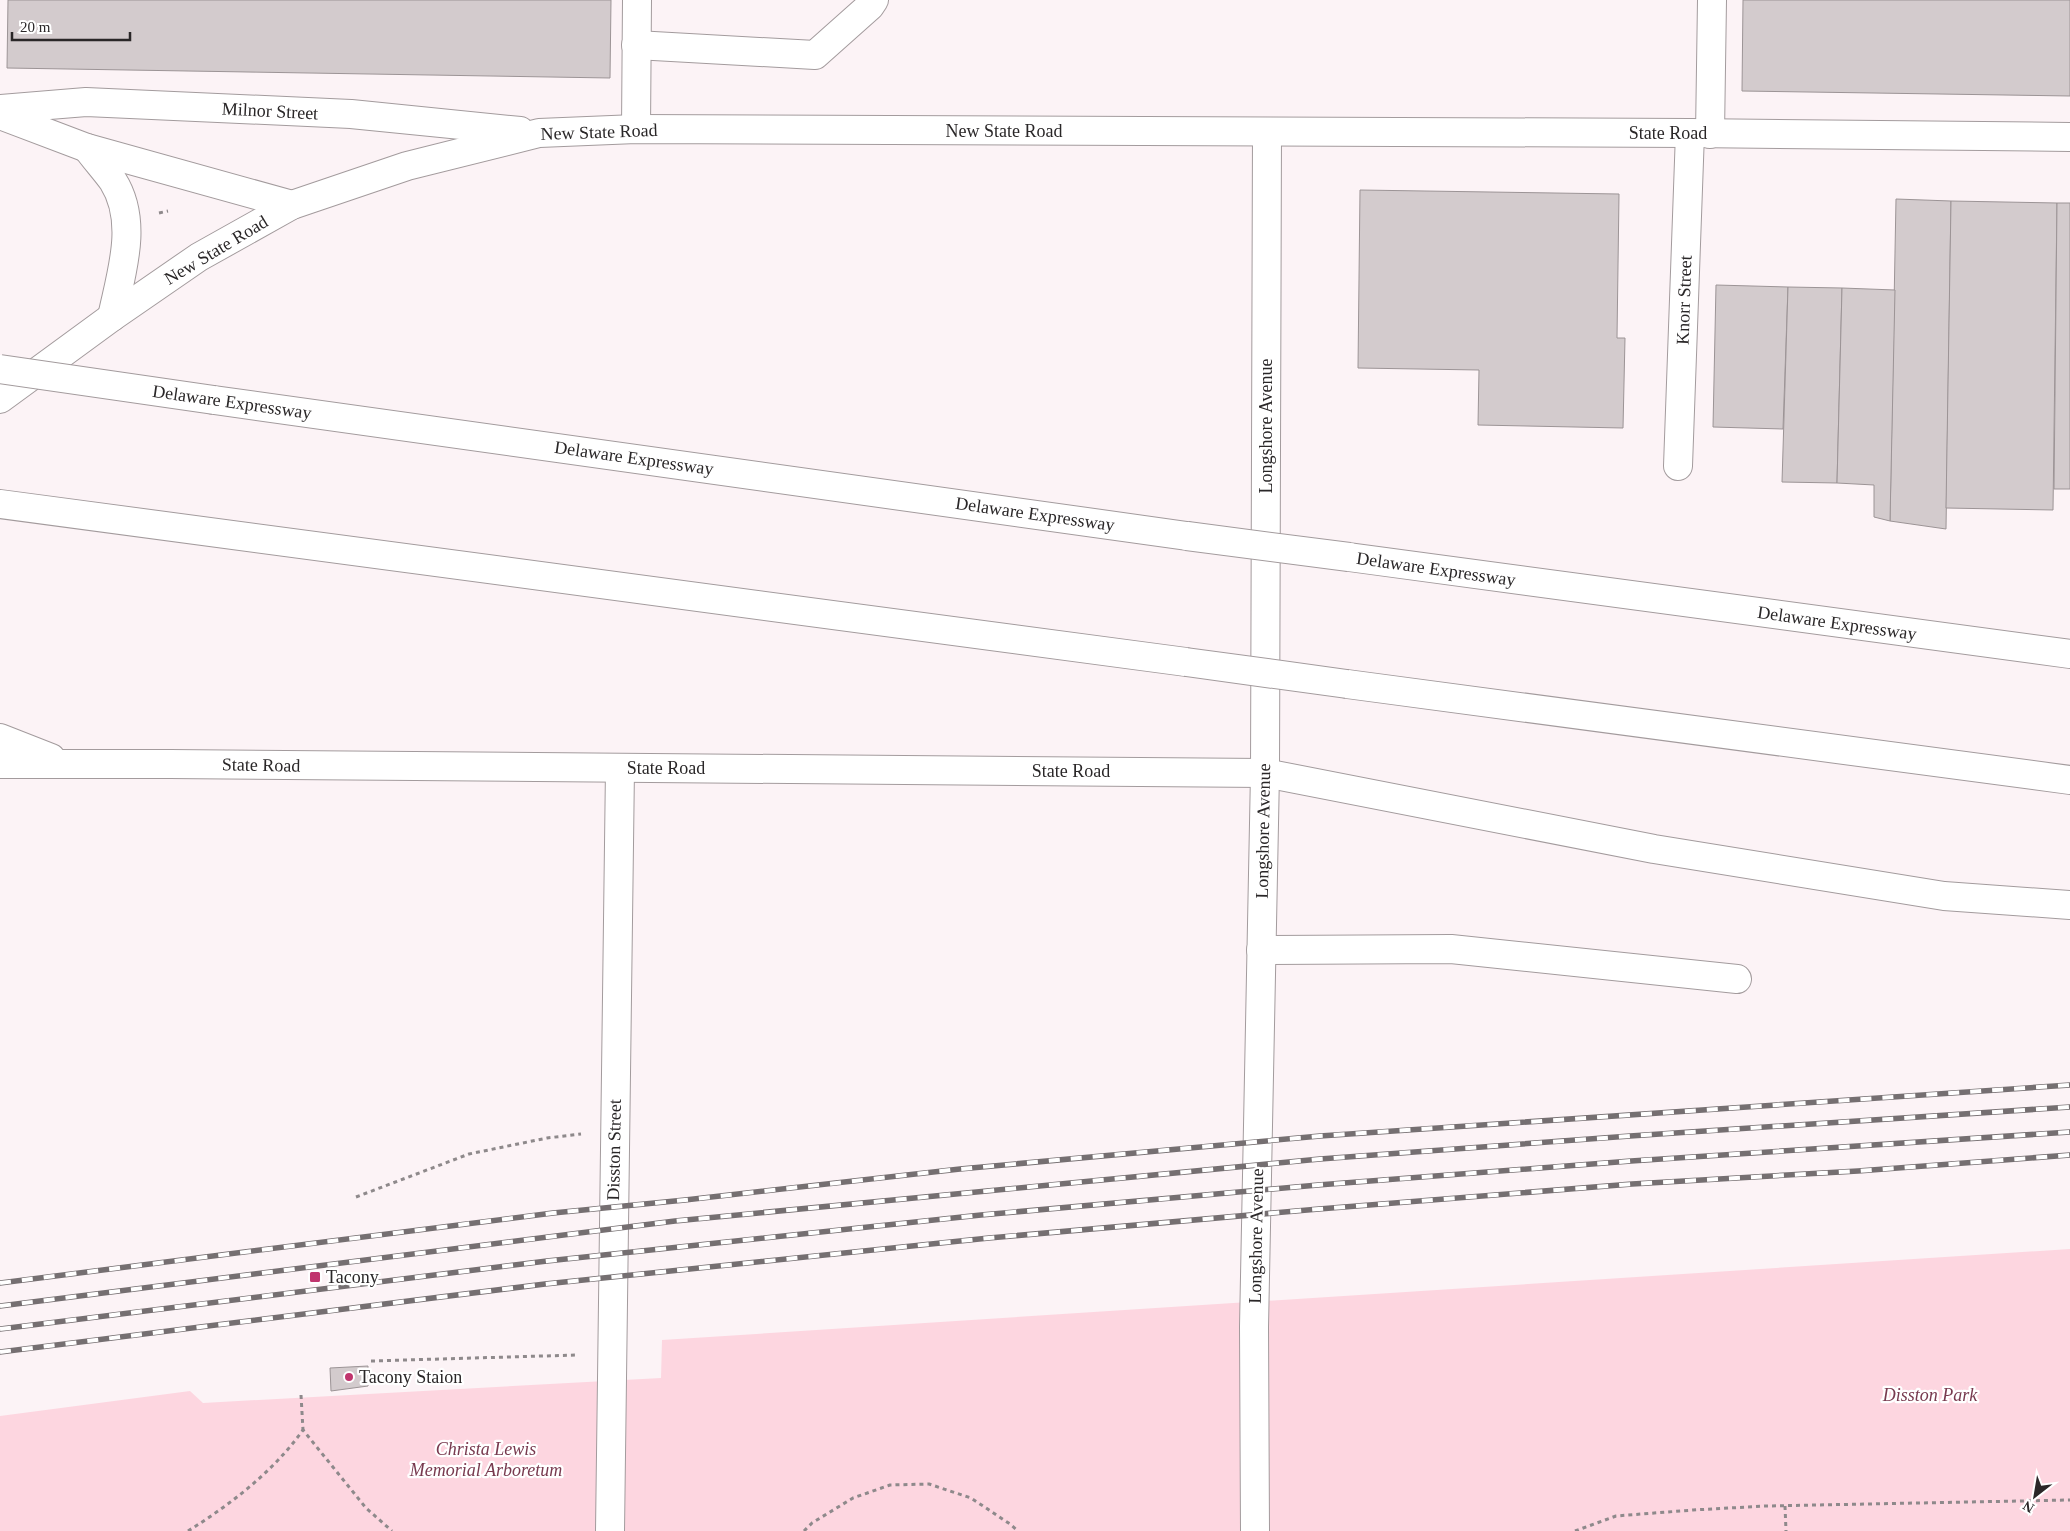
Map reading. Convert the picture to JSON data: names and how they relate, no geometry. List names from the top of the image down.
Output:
{
  "streets": {
    "main road": [
      "Milnor Street",
      "New State Road",
      "State Road",
      "Knorr Street",
      "Delaware Expressway",
      "Longshore Avenue",
      "Disston Street"
    ]
  },
  "crossings": [
    ["Milnor Street", "New State Road"],
    ["New State Road", "State Road"],
    ["New State Road", "Longshore Avenue"],
    ["State Road", "Knorr Street"],
    ["State Road", "Longshore Avenue"],
    ["State Road", "Disston Street"]
  ],
  "parks": ["Disston Park", "Christa Lewis Memorial Arboretum"],
  "places": {
    "transit": ["Tacony"],
    "other": ["Tacony Staion"]
  },
  "scale_bar": "20 m",
  "north": "bottom left"
}
